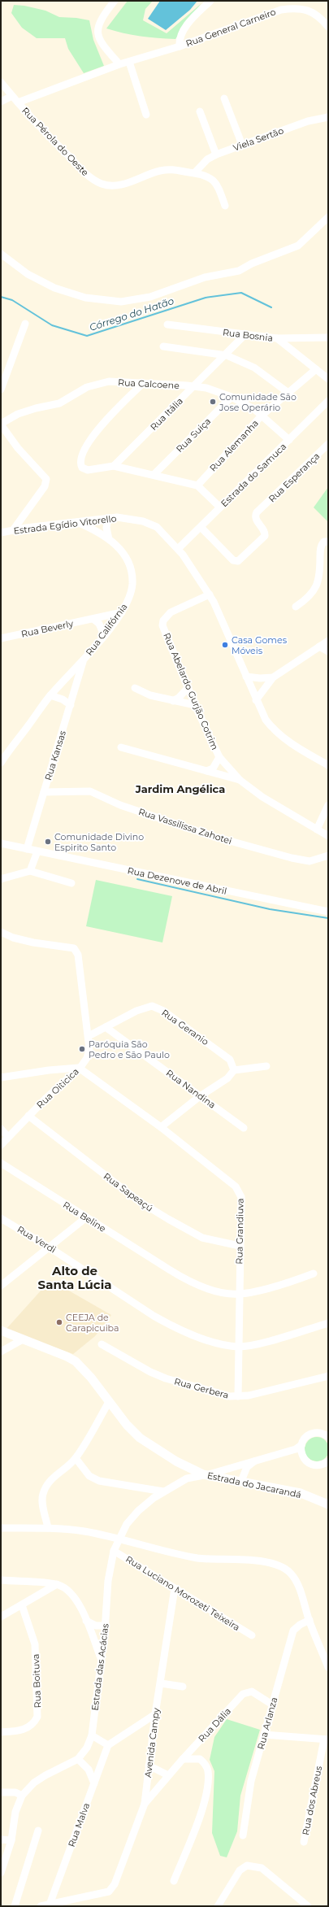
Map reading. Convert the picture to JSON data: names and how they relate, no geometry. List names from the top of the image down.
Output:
{
  "streets": {
    "main road": ["Estrada do Jacarandá"],
    "street": [
      "Rua General Carneiro",
      "Viela Sertão",
      "Rua Pérola do Oeste",
      "Rua Bosnia",
      "Rua Calcoene",
      "Rua Itália",
      "Rua Suiça",
      "Rua Alemanha",
      "Estrada do Samuca",
      "Rua Esperança",
      "Estrada Egídio Vitorello",
      "Rua Beverly",
      "Rua Califórnia",
      "Rua Abelardo Gurjão Cotrim",
      "Rua Kansas",
      "Rua Vassilissa Zahotei",
      "Rua Dezenove de Abril",
      "Rua Geranio",
      "Rua Oiticica",
      "Rua Nandina",
      "Rua Sapeaçú",
      "Rua Beline",
      "Rua Grandiuva",
      "Rua Verdi",
      "Rua Gerbera",
      "Rua Luciano Morozeti Teixeira",
      "Estrada das Acácias",
      "Rua Boituva",
      "Rua Arlanza",
      "Rua Dália",
      "Avenida Campy",
      "Rua dos Abreus",
      "Rua Malva"
    ]
  },
  "crossings": [
    ["Rua General Carneiro", "Rua Pérola do Oeste"],
    ["Viela Sertão", "Rua Pérola do Oeste"],
    ["Rua Bosnia", "Rua Itália"],
    ["Rua Calcoene", "Rua Itália"],
    ["Rua Calcoene", "Rua Suiça"],
    ["Rua Calcoene", "Rua Alemanha"],
    ["Rua Calcoene", "Estrada do Samuca"],
    ["Estrada do Samuca", "Rua Esperança"],
    ["Estrada do Samuca", "Estrada Egídio Vitorello"],
    ["Estrada Egídio Vitorello", "Rua Califórnia"],
    ["Estrada Egídio Vitorello", "Rua Abelardo Gurjão Cotrim"],
    ["Rua Beverly", "Rua Califórnia"],
    ["Rua Califórnia", "Rua Kansas"],
    ["Rua Kansas", "Rua Vassilissa Zahotei"],
    ["Rua Kansas", "Rua Dezenove de Abril"],
    ["Rua Geranio", "Rua Oiticica"],
    ["Rua Geranio", "Rua Nandina"],
    ["Rua Oiticica", "Rua Sapeaçú"],
    ["Rua Oiticica", "Rua Grandiuva"],
    ["Rua Sapeaçú", "Rua Grandiuva"],
    ["Rua Beline", "Rua Grandiuva"],
    ["Rua Grandiuva", "Rua Verdi"],
    ["Rua Grandiuva", "Rua Gerbera"],
    ["Estrada do Jacarandá", "Estrada das Acácias"],
    ["Rua Luciano Morozeti Teixeira", "Estrada das Acácias"],
    ["Rua Luciano Morozeti Teixeira", "Avenida Campy"],
    ["Rua Arlanza", "Rua Dália"],
    ["Rua Dália", "Avenida Campy"],
    ["Avenida Campy", "Rua Malva"]
  ],
  "districts": ["Jardim Angélica", "Alto de Santa Lúcia"],
  "water": ["Córrego do Hatão"],
  "places": [
    "Comunidade São Jose Operário",
    "Casa Gomes Móveis",
    "Comunidade Divino Espirito Santo",
    "Paróquia São Pedro e São Paulo",
    "CEEJA de Carapicuiba"
  ]
}
